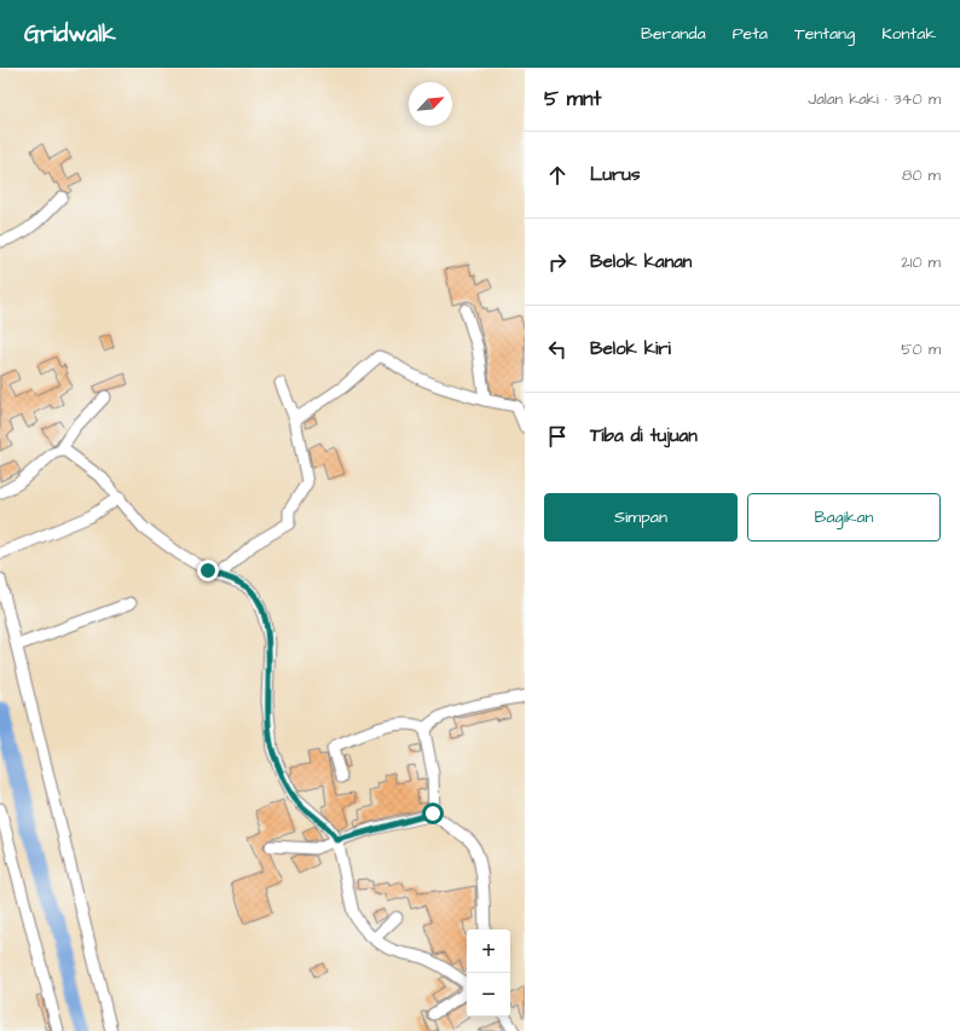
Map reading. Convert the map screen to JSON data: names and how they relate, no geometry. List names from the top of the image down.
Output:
{
  "north": "top right",
  "page": {
    "header": "Gridwalk",
    "nav": [
      "Beranda",
      "Peta",
      "Tentang",
      "Kontak"
    ],
    "heading": ["5 mnt", "Jalan kaki · 340 m"],
    "list": [
      ["Lurus", "80 m"],
      ["Belok kanan", "210 m"],
      ["Belok kiri", "50 m"],
      "Tiba di tujuan"
    ],
    "buttons": ["Simpan", "Bagikan"],
    "map_buttons": ["+", "−"]
  }
}
